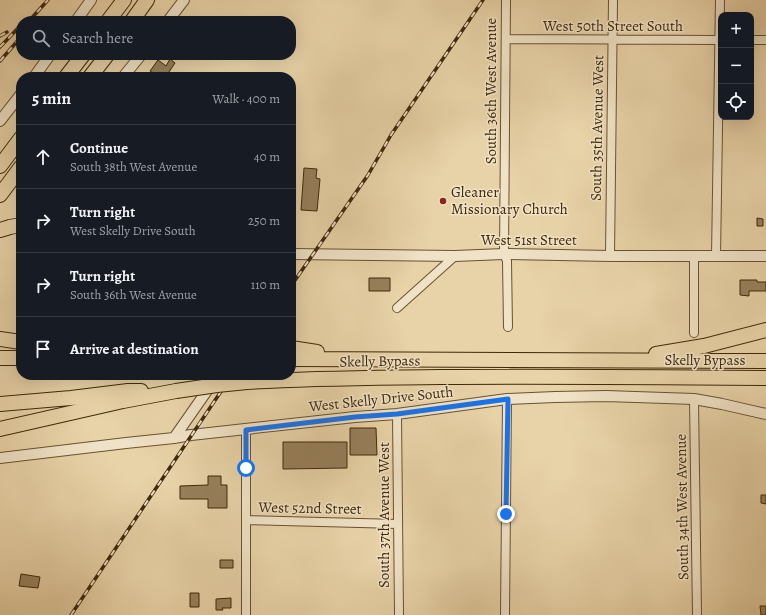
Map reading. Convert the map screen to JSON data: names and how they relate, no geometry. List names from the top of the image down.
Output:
{
  "streets": {
    "highway": ["Skelly Bypass"],
    "street": [
      "West 50th Street South",
      "South 36th West Avenue",
      "South 35th Avenue West",
      "West 51st Street",
      "West Skelly Drive South",
      "South 34th West Avenue",
      "West 52nd Street",
      "South 37th Avenue West"
    ]
  },
  "crossings": [
    ["West 50th Street South", "South 36th West Avenue"],
    ["West 50th Street South", "South 35th Avenue West"],
    ["South 36th West Avenue", "West 51st Street"],
    ["South 35th Avenue West", "West 51st Street"],
    ["West Skelly Drive South", "South 34th West Avenue"],
    ["West Skelly Drive South", "South 37th Avenue West"],
    ["West 52nd Street", "South 37th Avenue West"]
  ],
  "places": ["Gleaner Missionary Church"],
  "page": {
    "map_buttons": ["+", "−"],
    "search": "Search here",
    "heading": ["5 min", "Walk · 400 m"],
    "list": [
      ["Continue", "South 38th West Avenue", "40 m"],
      ["Turn right", "West Skelly Drive South", "250 m"],
      ["Turn right", "South 36th West Avenue", "110 m"],
      "Arrive at destination"
    ]
  }
}
